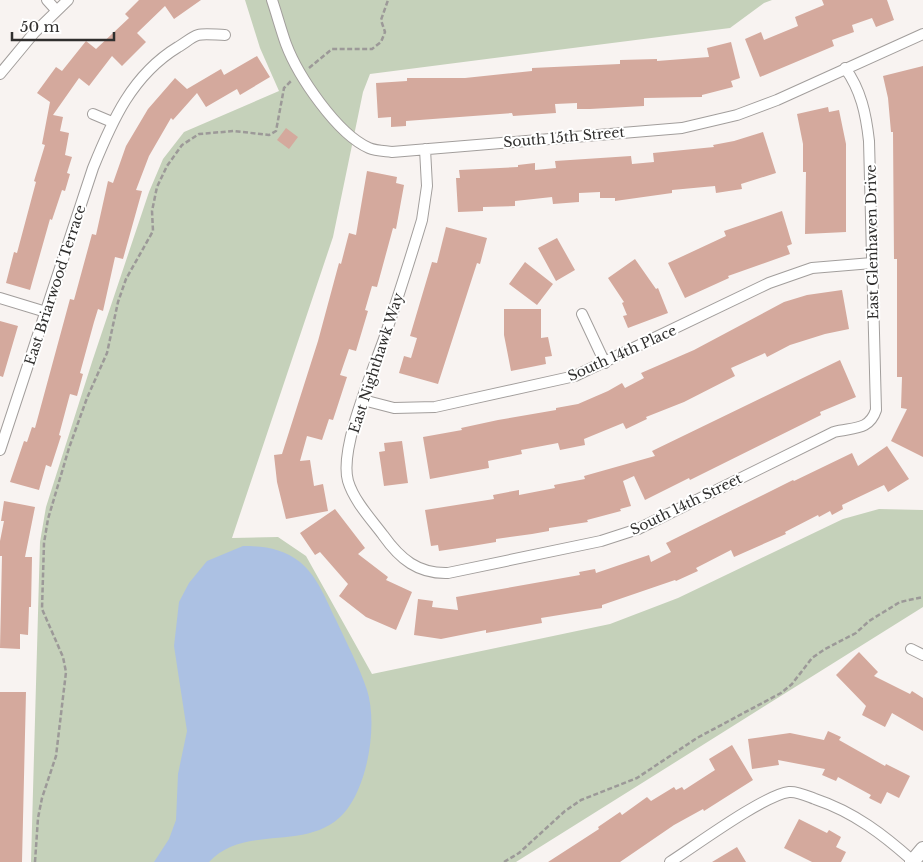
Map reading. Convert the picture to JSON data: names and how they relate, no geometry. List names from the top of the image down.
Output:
{
  "streets": {
    "street": [
      "South 15th Street",
      "East Glenhaven Drive",
      "East Briarwood Terrace",
      "South 14th Place",
      "East Nighthawk Way",
      "South 14th Street"
    ]
  },
  "crossings": [
    ["South 15th Street", "East Glenhaven Drive"],
    ["South 15th Street", "East Nighthawk Way"],
    ["East Glenhaven Drive", "South 14th Place"],
    ["East Glenhaven Drive", "South 14th Street"],
    ["South 14th Place", "East Nighthawk Way"],
    ["East Nighthawk Way", "South 14th Street"]
  ],
  "scale_bar": "50 m"
}
